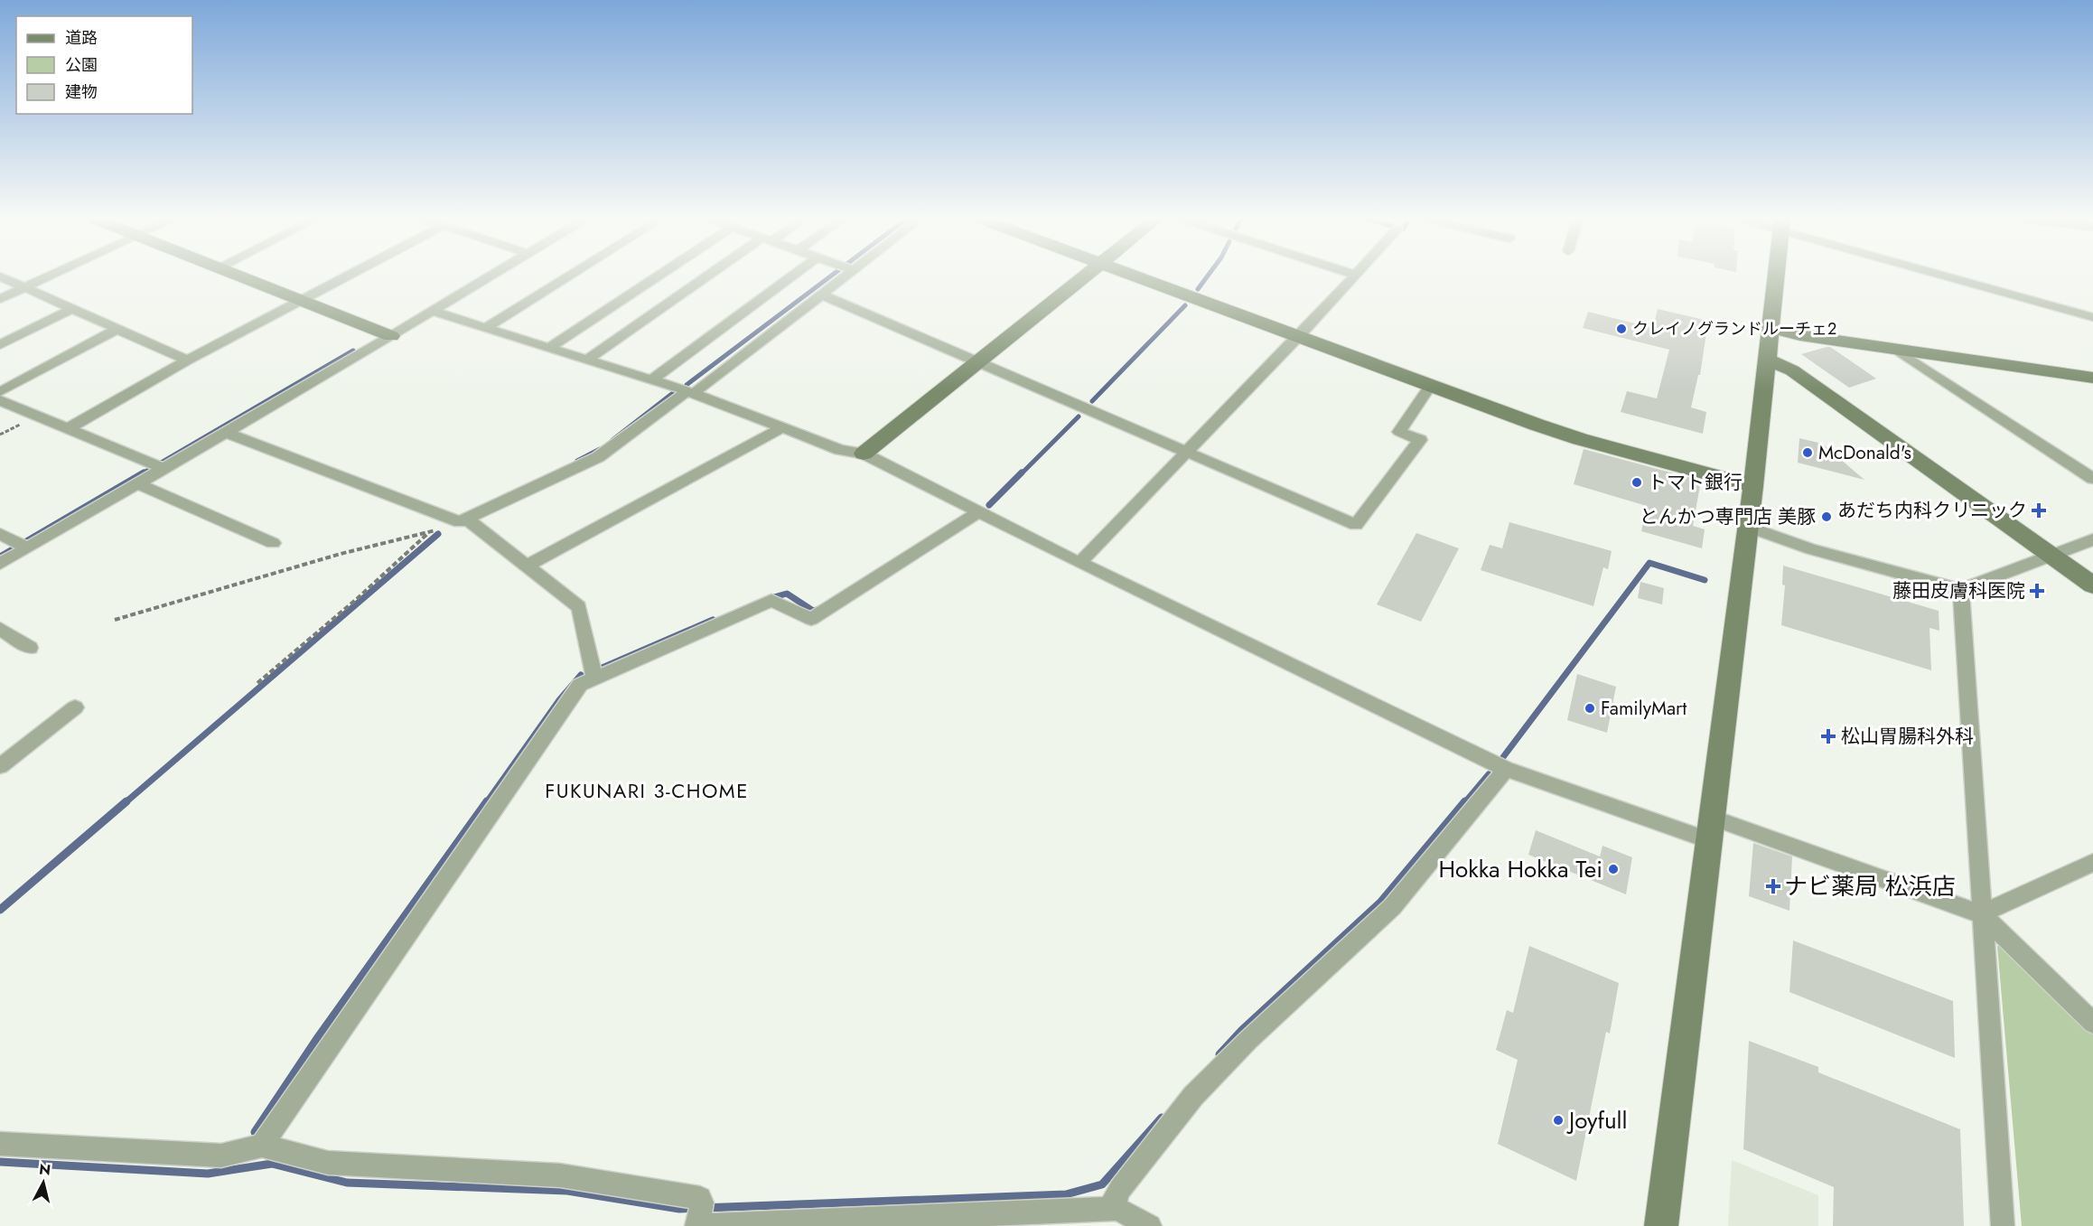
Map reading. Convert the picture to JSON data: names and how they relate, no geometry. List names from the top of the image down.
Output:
{
  "districts": ["FUKUNARI 3-CHOME"],
  "places": {
    "other": [
      "クレイノグランドルーチェ2",
      "McDonald's",
      "トマト銀行",
      "とんかつ専門店 美豚",
      "FamilyMart",
      "Hokka Hokka Tei",
      "Joyfull"
    ],
    "health": [
      "あだち内科クリニック",
      "藤田皮膚科医院",
      "松山胃腸科外科",
      "ナビ薬局 松浜店"
    ]
  },
  "legend": ["道路", "公園", "建物"],
  "north": "top"
}
